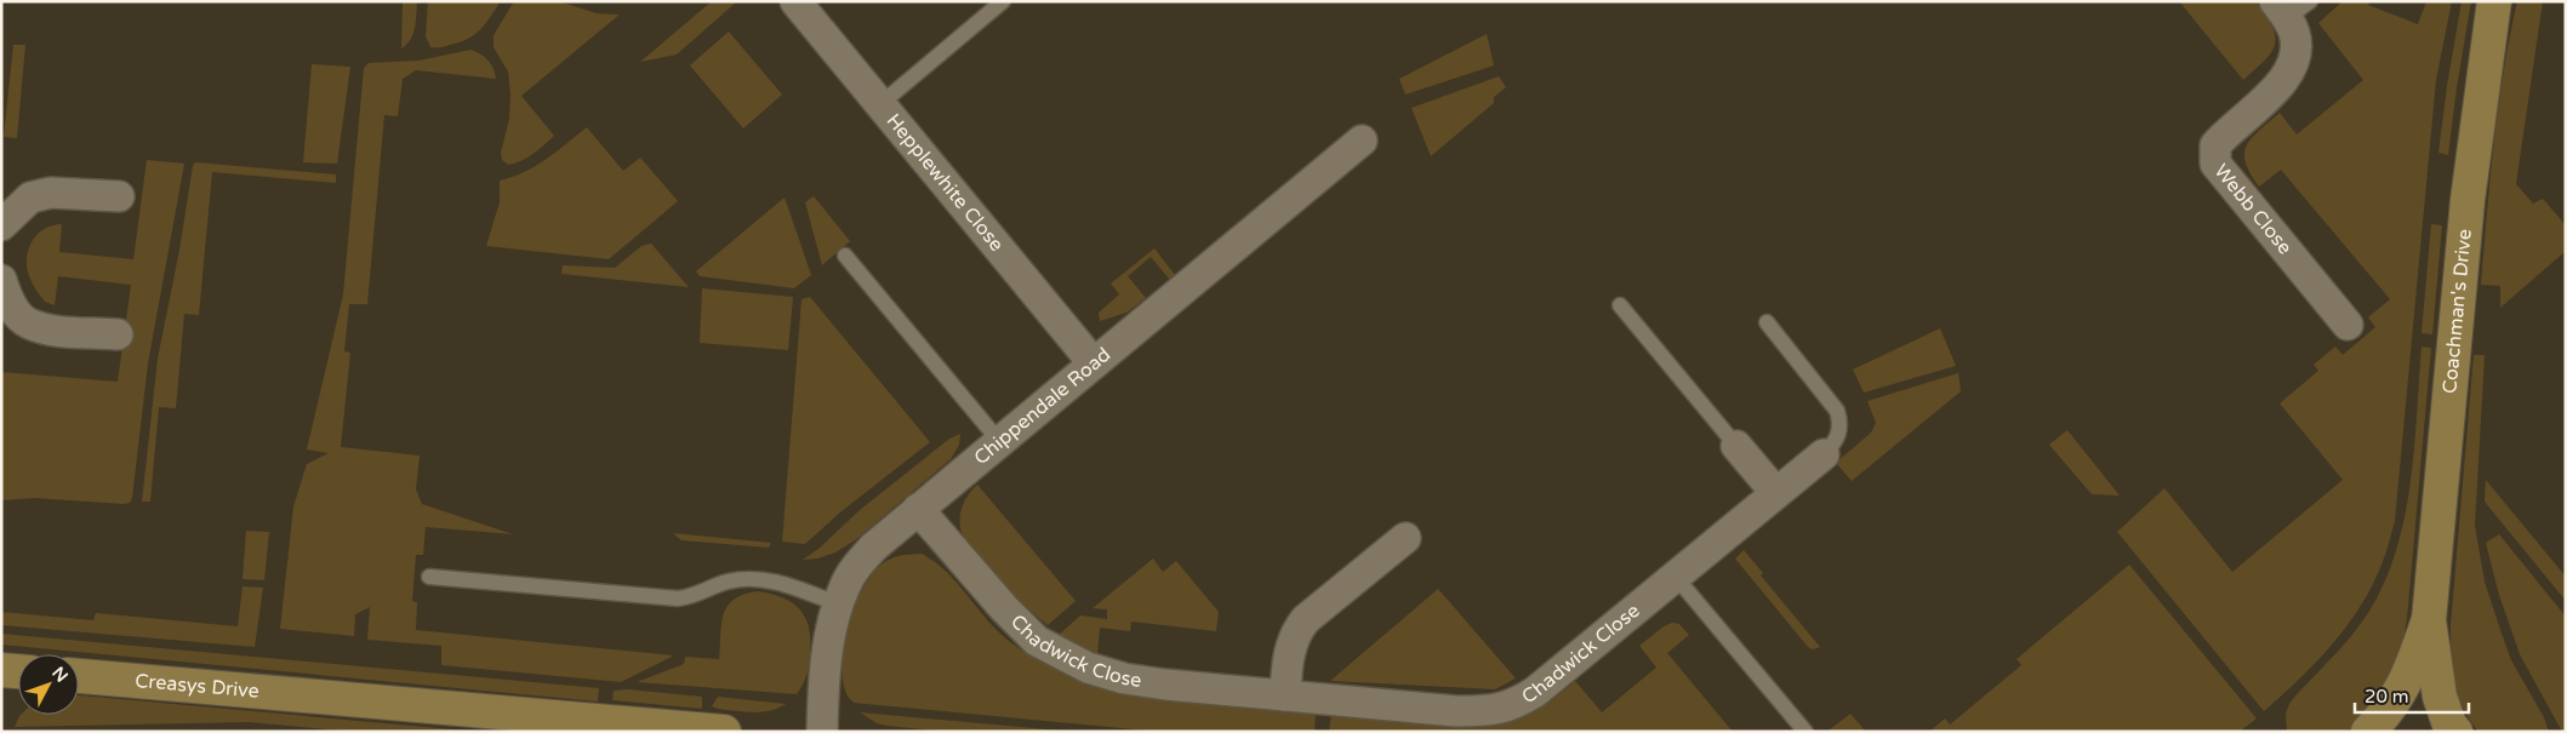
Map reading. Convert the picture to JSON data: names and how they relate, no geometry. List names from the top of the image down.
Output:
{
  "streets": {
    "street": [
      "Hepplewhite Close",
      "Webb Close",
      "Coachman's Drive",
      "Chippendale Road",
      "Chadwick Close",
      "Creasys Drive"
    ]
  },
  "crossings": [
    ["Hepplewhite Close", "Chippendale Road"],
    ["Chippendale Road", "Chadwick Close"]
  ],
  "scale_bar": "20 m",
  "north": "top right"
}
